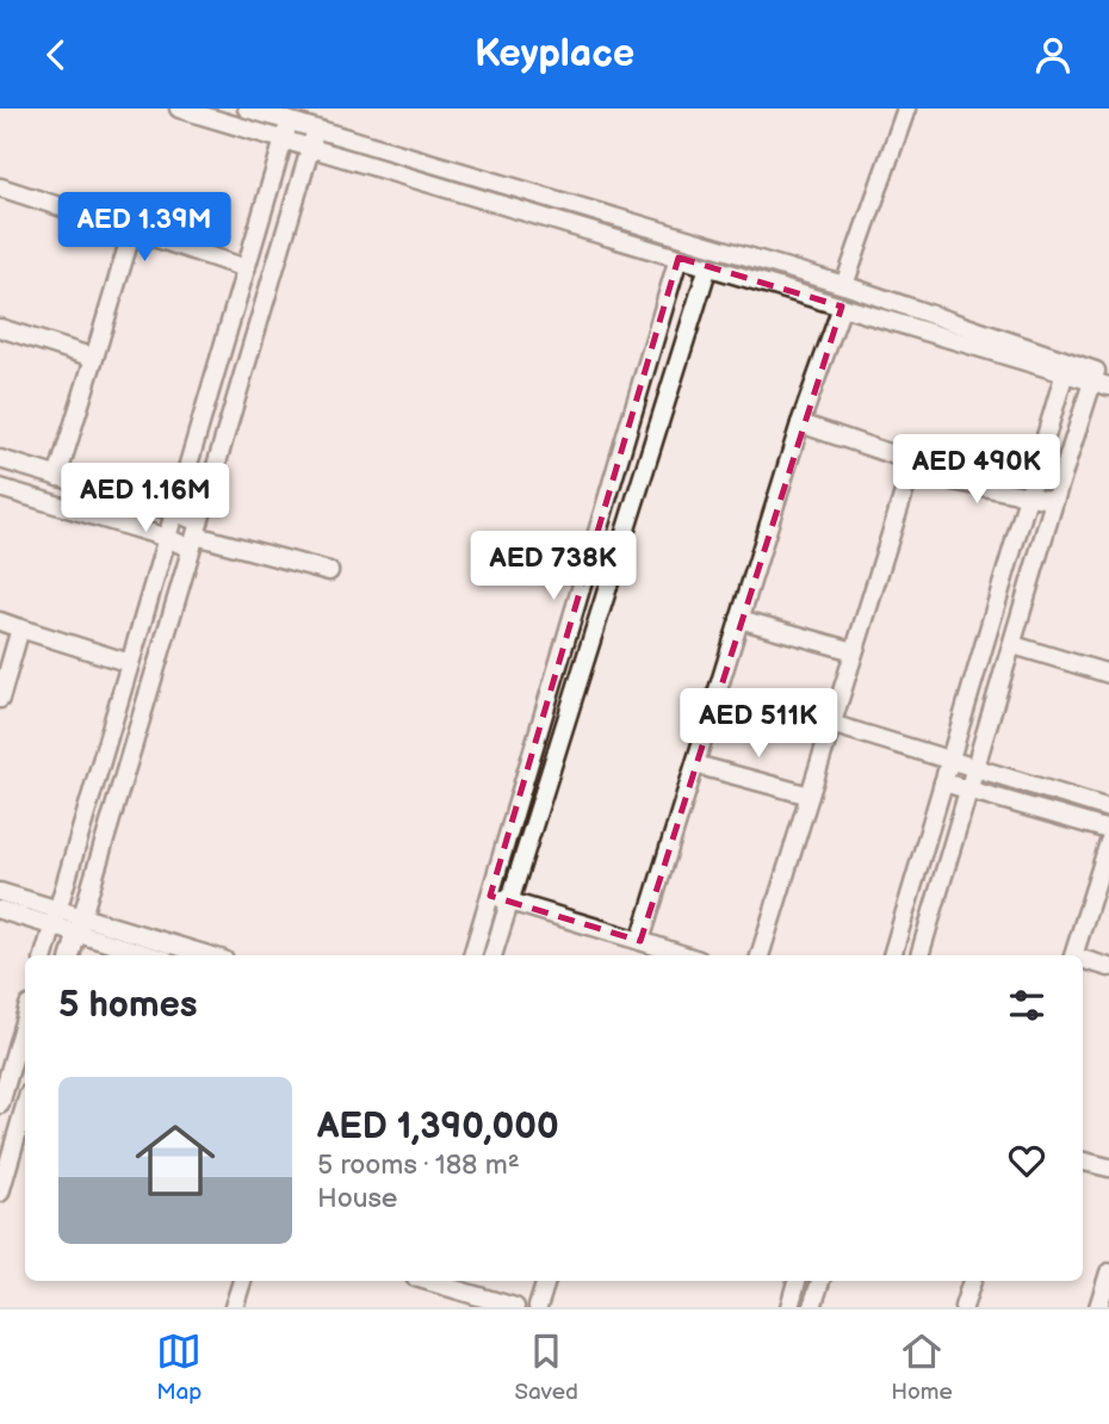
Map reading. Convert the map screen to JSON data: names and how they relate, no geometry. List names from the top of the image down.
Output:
{
  "page": {
    "header": "Keyplace",
    "price": [
      "AED 1.39M",
      "AED 490K",
      "AED 1.16M",
      "AED 738K",
      "AED 511K"
    ],
    "heading": "5 homes",
    "list": [
      {
        "name": "AED 1,390,000",
        "note": "5 rooms · 188 m² · House"
      }
    ],
    "tabs": ["Map", "Saved", "Home"]
  }
}
